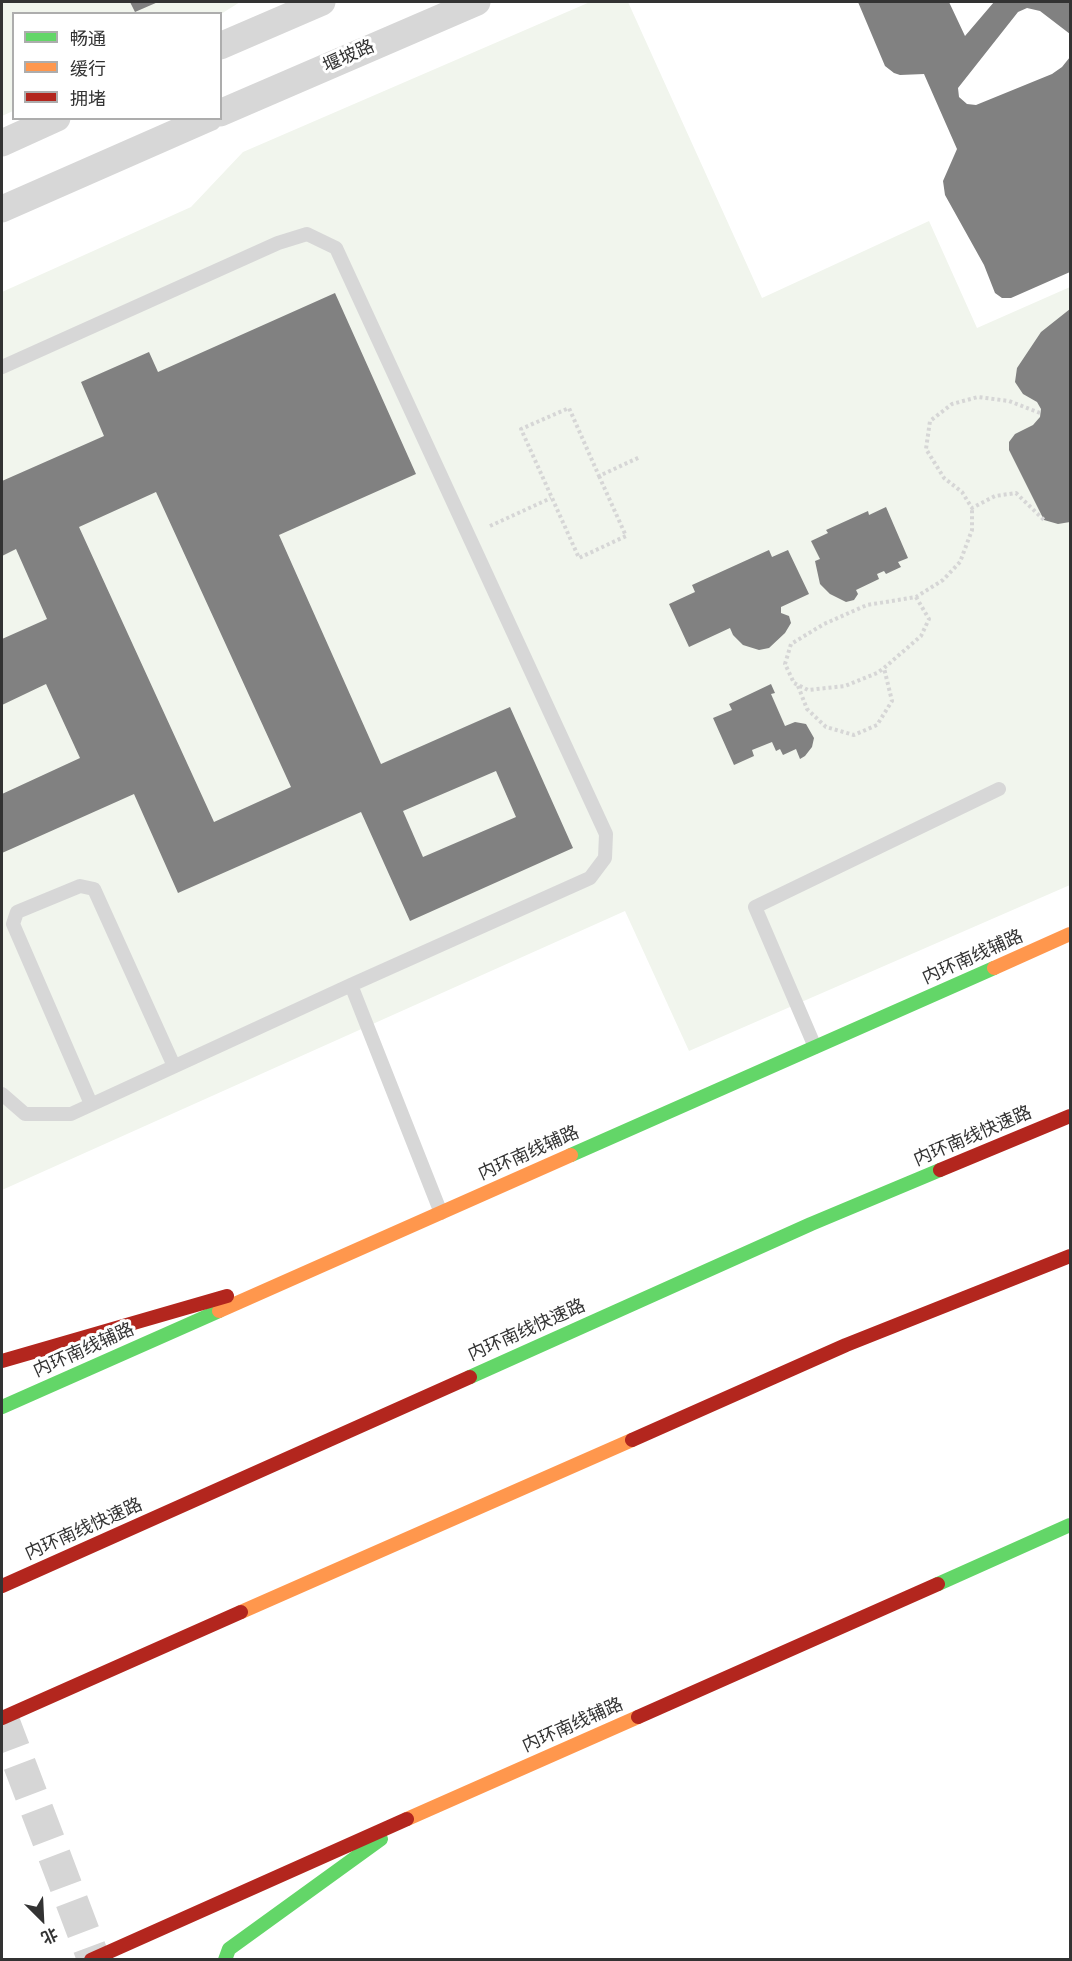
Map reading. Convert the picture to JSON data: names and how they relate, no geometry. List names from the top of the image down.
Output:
{
  "streets": {
    "main road": ["内环南线辅路", "内环南线快速路"],
    "street": ["堰坡路"]
  },
  "legend": ["畅通", "缓行", "拥堵"],
  "north": "bottom right"
}
